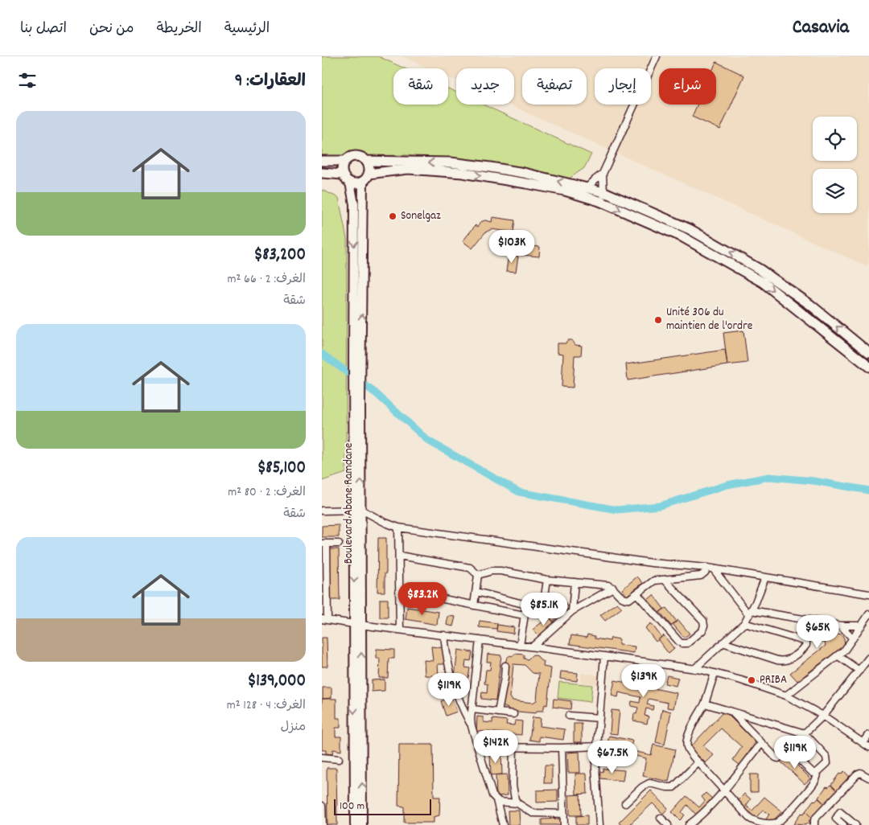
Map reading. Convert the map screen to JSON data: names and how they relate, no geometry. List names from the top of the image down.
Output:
{
  "streets": {
    "main road": ["Boulevard Abane Ramdane"]
  },
  "places": ["Sonelgaz", "Unité 306 du maintien de l'ordre", "PRIBA"],
  "scale_bar": "100 m",
  "page": {
    "header": "Casavia",
    "nav": [
      "الرئيسية",
      "الخريطة",
      "من نحن",
      "اتصل بنا"
    ],
    "heading": "العقارات: 9",
    "chip": [
      "شراء",
      "إيجار",
      "تصفية",
      "جديد",
      "شقة"
    ],
    "list": [
      {
        "name": "$83,200",
        "note": "الغرف: 2 · 66 m² · شقة"
      },
      {
        "name": "$85,100",
        "note": "الغرف: 2 · 80 m² · شقة"
      },
      {
        "name": "$139,000",
        "note": "الغرف: 4 · 128 m² · منزل"
      }
    ],
    "price": [
      "$103K",
      "$83.2K",
      "$85.1K",
      "$65K",
      "$139K",
      "$119K",
      "$142K",
      "$119K",
      "$67.5K"
    ],
    "scale": "100 m"
  }
}
